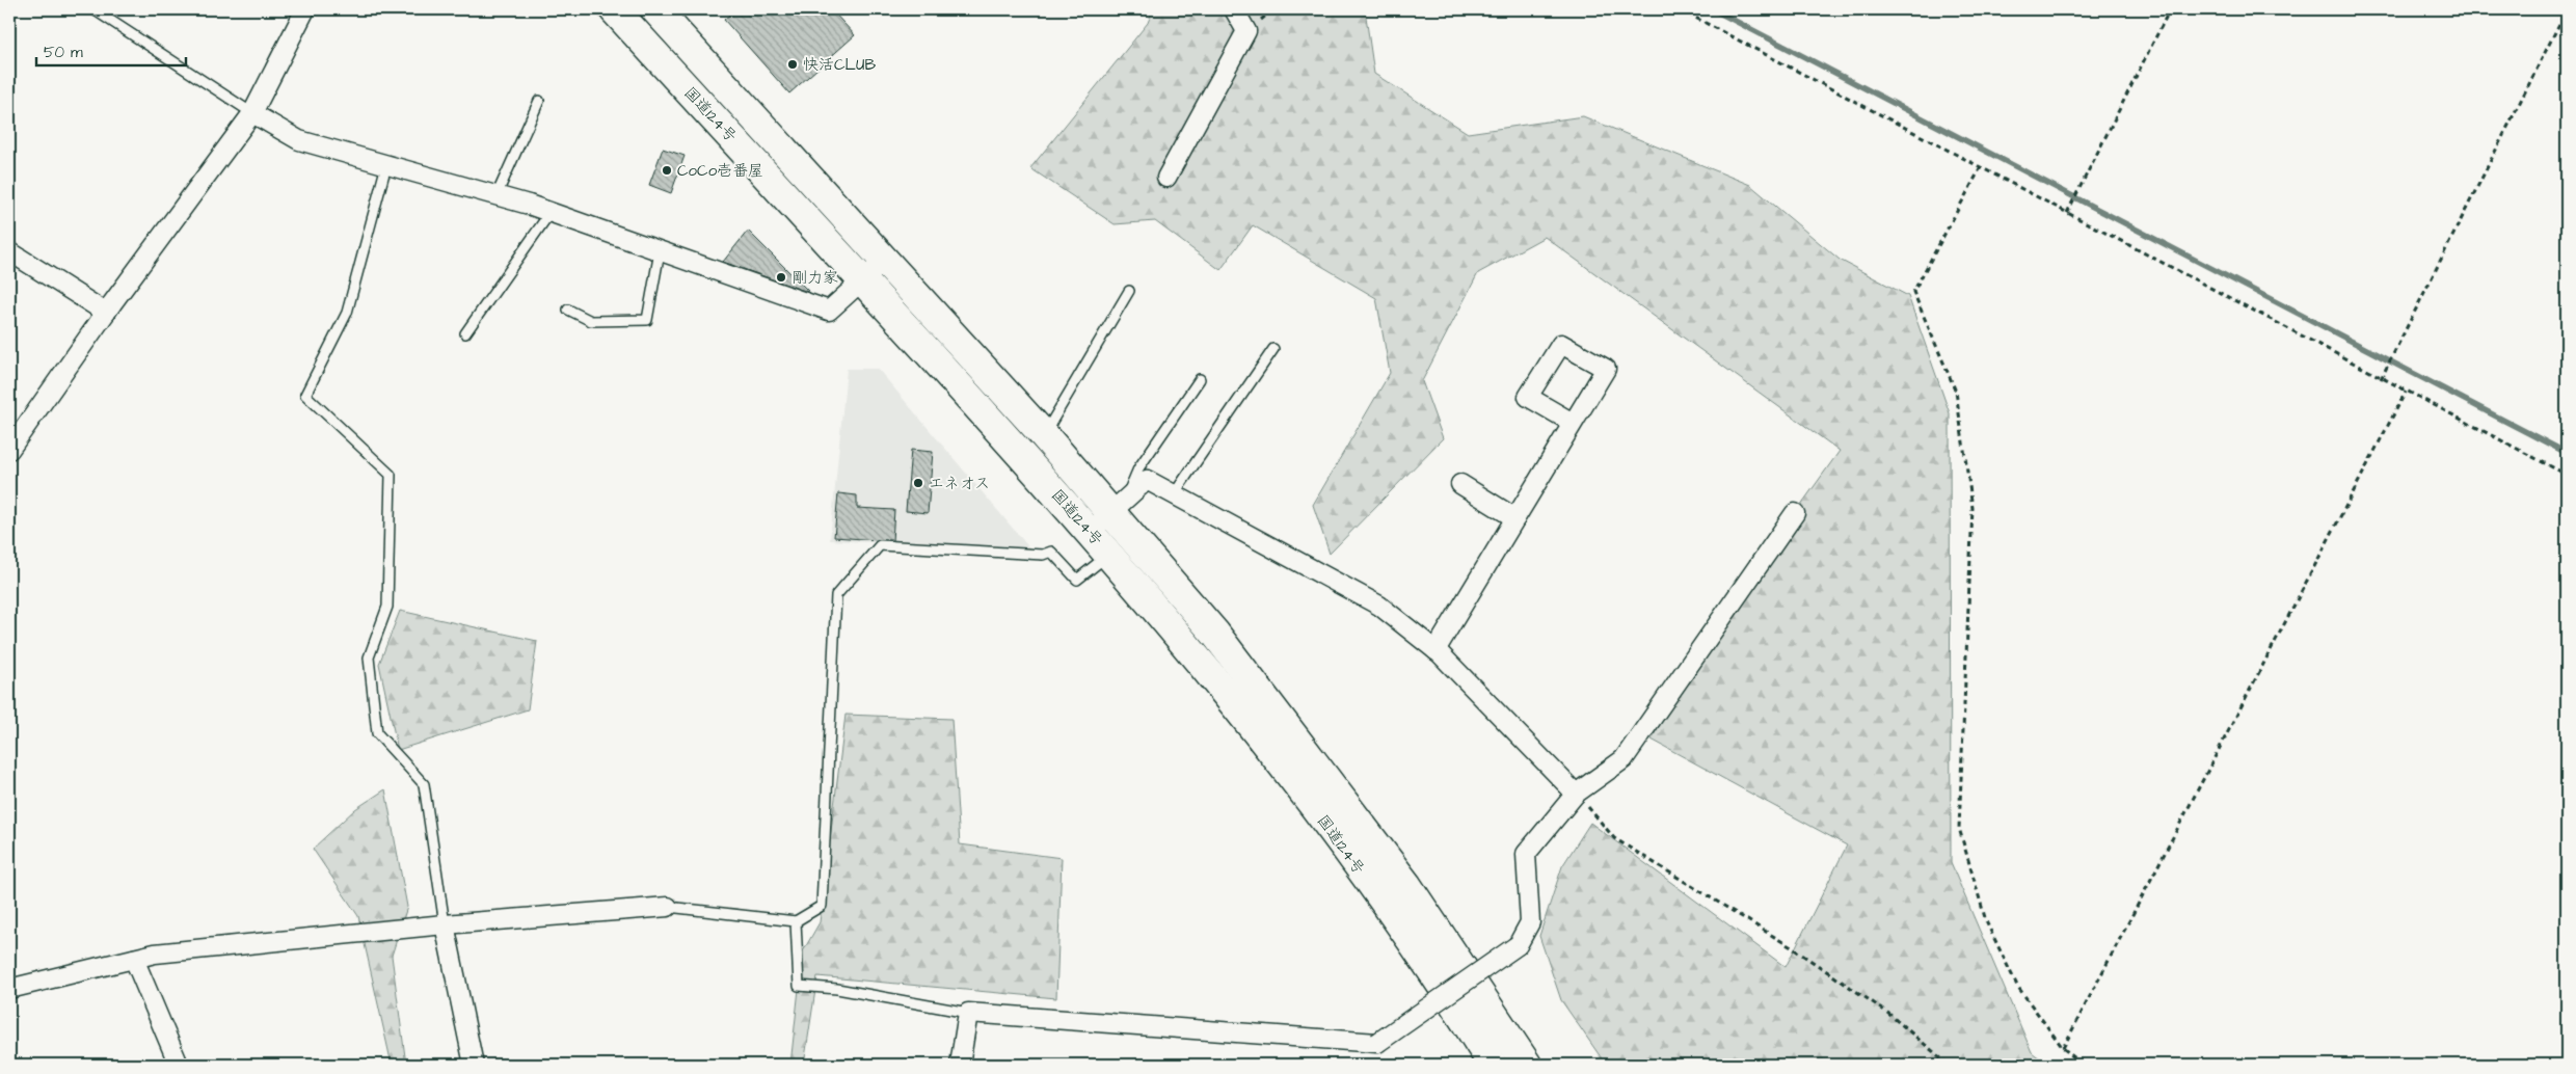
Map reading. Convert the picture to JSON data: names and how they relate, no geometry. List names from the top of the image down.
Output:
{
  "streets": {
    "highway": ["国道124号"]
  },
  "places": [
    "快活CLUB",
    "CoCo壱番屋",
    "剛力家",
    "エネオス"
  ],
  "scale_bar": "50 m"
}
